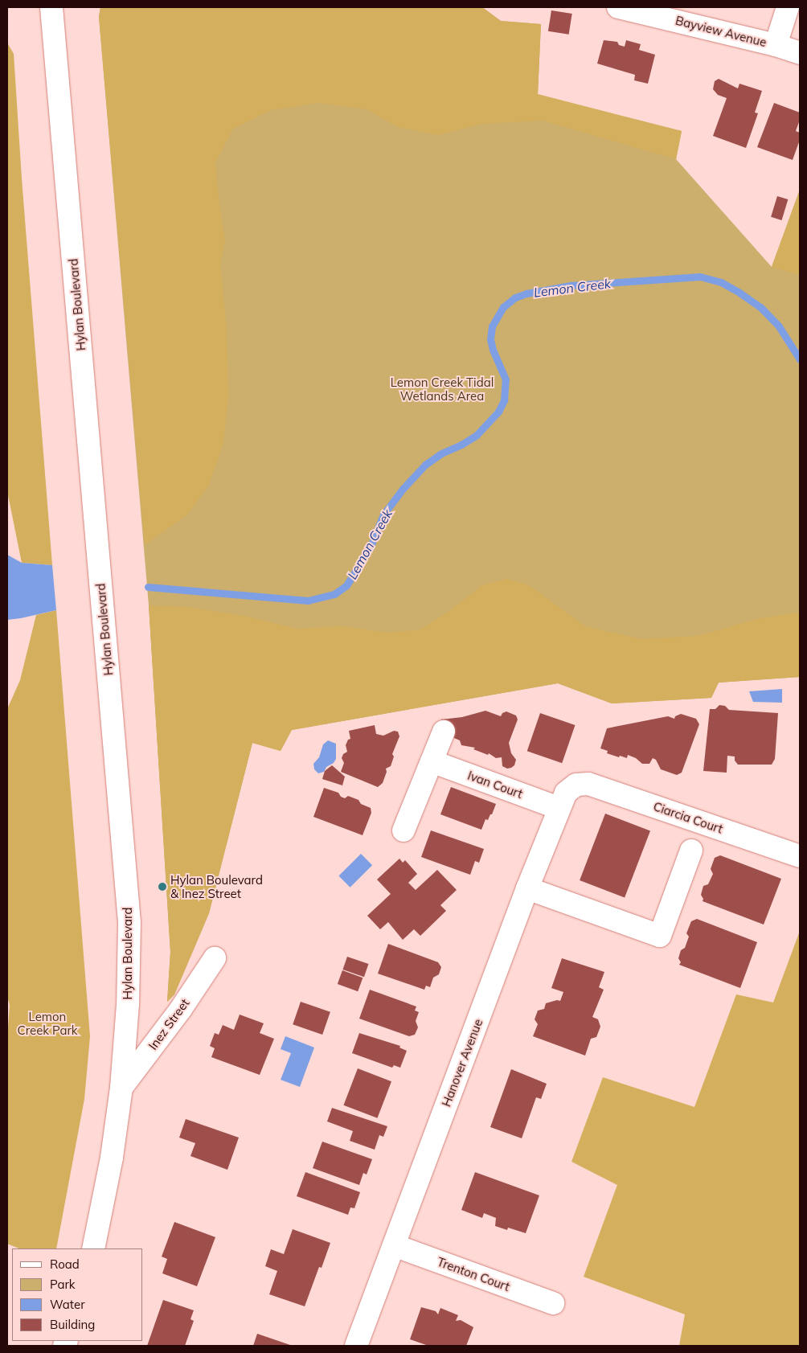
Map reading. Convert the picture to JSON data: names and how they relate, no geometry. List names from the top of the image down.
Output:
{
  "streets": {
    "street": [
      "Bayview Avenue",
      "Hylan Boulevard",
      "Ivan Court",
      "Ciarcia Court",
      "Inez Street",
      "Hanover Avenue",
      "Trenton Court"
    ]
  },
  "crossings": [
    ["Hylan Boulevard", "Inez Street"],
    ["Ivan Court", "Hanover Avenue"],
    ["Ciarcia Court", "Hanover Avenue"],
    ["Hanover Avenue", "Trenton Court"]
  ],
  "water": ["Lemon Creek"],
  "parks": ["Lemon Creek Tidal Wetlands Area", "Lemon Creek Park"],
  "places": ["Hylan Boulevard & Inez Street"],
  "legend": [
    "Road",
    "Park",
    "Water",
    "Building"
  ]
}
